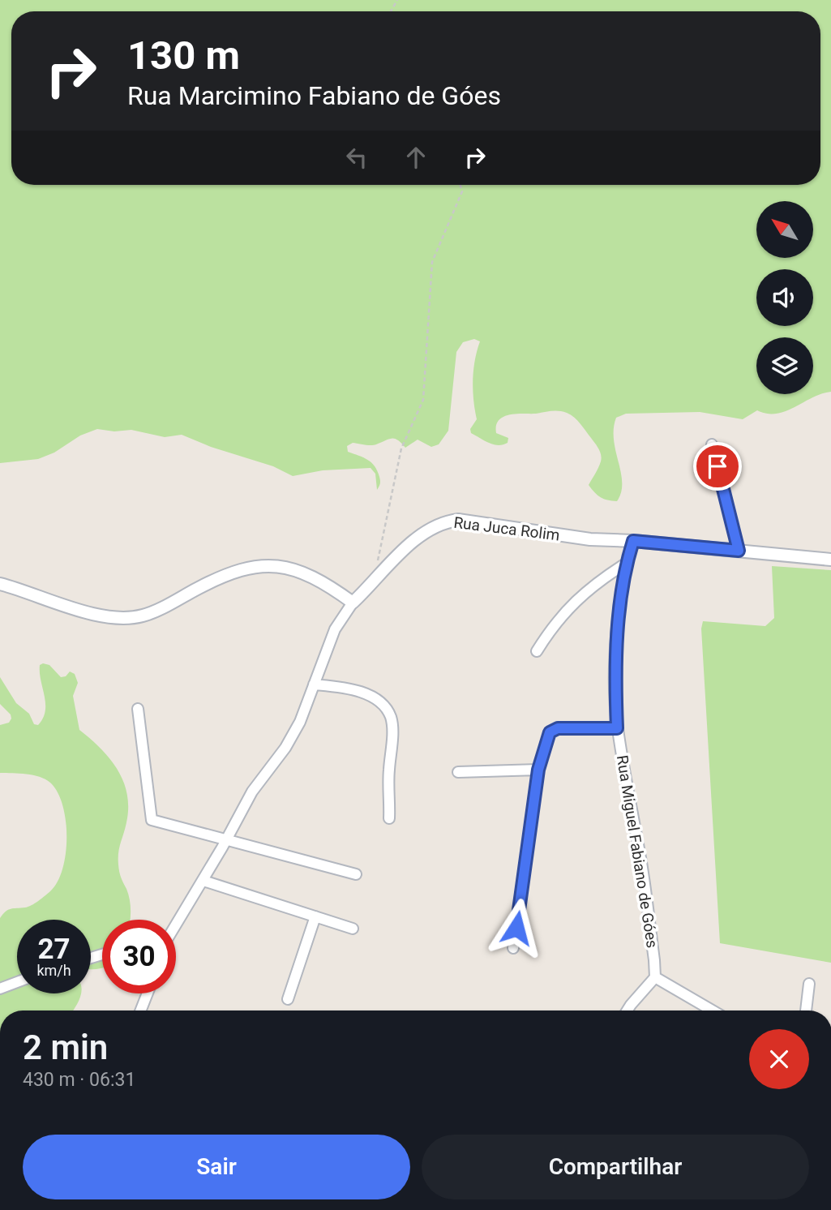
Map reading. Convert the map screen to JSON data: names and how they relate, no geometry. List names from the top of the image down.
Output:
{
  "streets": {
    "street": ["Rua Juca Rolim", "Rua Miguel Fabiano de Góes"]
  },
  "crossings": [
    ["Rua Juca Rolim", "Rua Miguel Fabiano de Góes"]
  ],
  "north": "top left",
  "page": {
    "turn": ["130 m", "Rua Marcimino Fabiano de Góes"],
    "speed": "27 km/h",
    "limit": "30",
    "heading": ["2 min", "430 m · 06:31"],
    "buttons": ["Sair", "Compartilhar"]
  }
}
